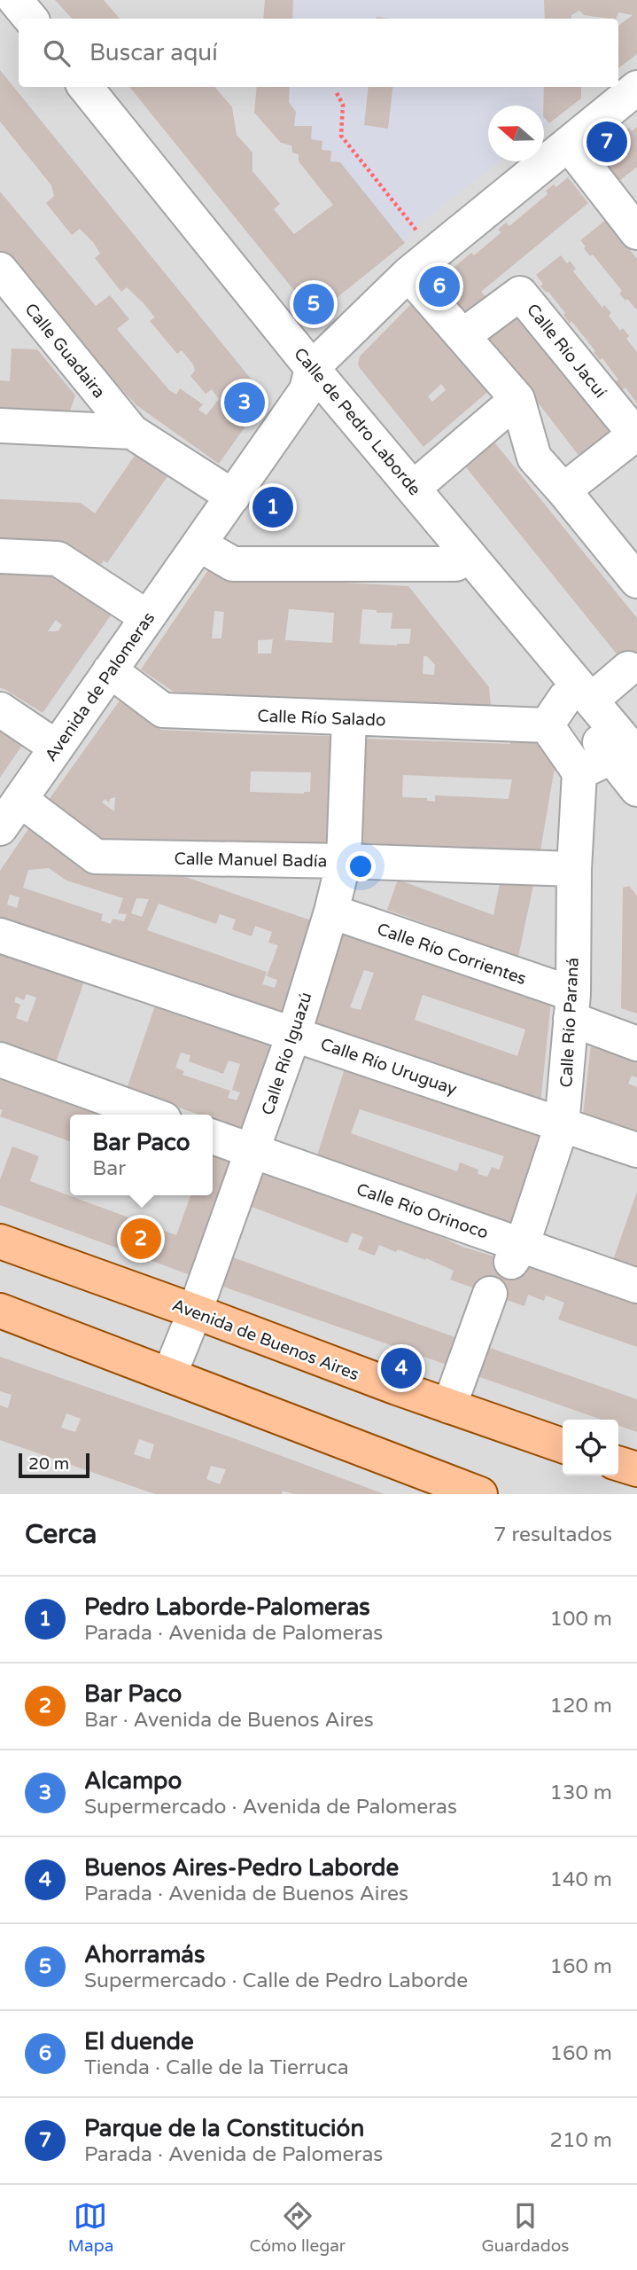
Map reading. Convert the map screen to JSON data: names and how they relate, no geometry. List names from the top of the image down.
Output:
{
  "streets": {
    "main road": ["Avenida de Buenos Aires"],
    "street": [
      "Calle Guadaira",
      "Calle Río Jacuí",
      "Calle de Pedro Laborde",
      "Avenida de Palomeras",
      "Calle Río Salado",
      "Calle Manuel Badía",
      "Calle Río Corrientes",
      "Calle Río Paraná",
      "Calle Río Iguazú",
      "Calle Río Uruguay",
      "Calle Río Orinoco"
    ]
  },
  "crossings": [
    ["Calle de Pedro Laborde", "Avenida de Palomeras"],
    ["Calle de Pedro Laborde", "Calle Río Salado"],
    ["Avenida de Palomeras", "Calle Río Salado"],
    ["Avenida de Palomeras", "Calle Manuel Badía"],
    ["Calle Río Salado", "Calle Río Iguazú"],
    ["Calle Manuel Badía", "Calle Río Paraná"],
    ["Calle Manuel Badía", "Calle Río Iguazú"],
    ["Calle Río Corrientes", "Calle Río Paraná"],
    ["Calle Río Corrientes", "Calle Río Iguazú"],
    ["Calle Río Paraná", "Calle Río Uruguay"],
    ["Calle Río Paraná", "Calle Río Orinoco"],
    ["Calle Río Iguazú", "Calle Río Uruguay"],
    ["Calle Río Iguazú", "Calle Río Orinoco"],
    ["Calle Río Iguazú", "Avenida de Buenos Aires"]
  ],
  "scale_bar": "20 m",
  "north": "left",
  "page": {
    "search": "Buscar aquí",
    "pins": [
      "7",
      "6",
      "5",
      "3",
      "1",
      "2",
      "4"
    ],
    "popup": ["Bar Paco", "Bar"],
    "scale": "20 m",
    "heading": ["Cerca", "7 resultados"],
    "list": [
      {
        "mark": "1",
        "name": "Pedro Laborde-Palomeras",
        "note": "Parada · Avenida de Palomeras",
        "value": "100 m"
      },
      {
        "mark": "2",
        "name": "Bar Paco",
        "note": "Bar · Avenida de Buenos Aires",
        "value": "120 m"
      },
      {
        "mark": "3",
        "name": "Alcampo",
        "note": "Supermercado · Avenida de Palomeras",
        "value": "130 m"
      },
      {
        "mark": "4",
        "name": "Buenos Aires-Pedro Laborde",
        "note": "Parada · Avenida de Buenos Aires",
        "value": "140 m"
      },
      {
        "mark": "5",
        "name": "Ahorramás",
        "note": "Supermercado · Calle de Pedro Laborde",
        "value": "160 m"
      },
      {
        "mark": "6",
        "name": "El duende",
        "note": "Tienda · Calle de la Tierruca",
        "value": "160 m"
      },
      {
        "mark": "7",
        "name": "Parque de la Constitución",
        "note": "Parada · Avenida de Palomeras",
        "value": "210 m"
      }
    ],
    "nav": ["Mapa", "Cómo llegar", "Guardados"]
  }
}
